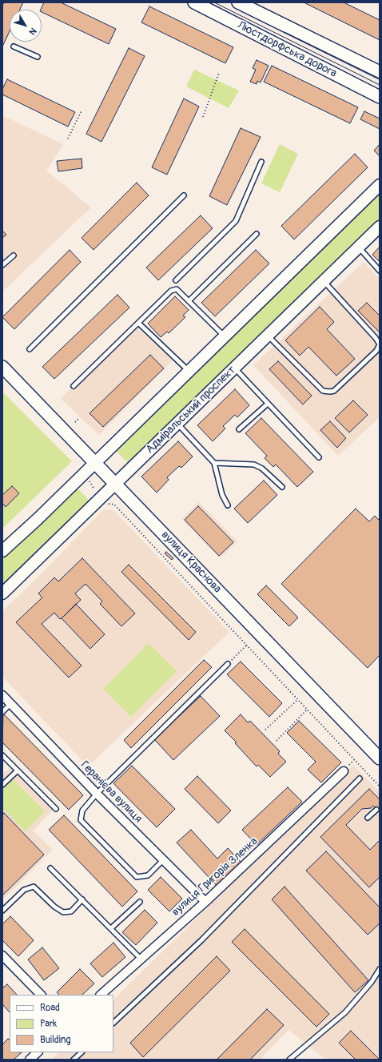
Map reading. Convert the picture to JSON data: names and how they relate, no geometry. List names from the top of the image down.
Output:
{
  "streets": {
    "main road": ["Люстдорфська дорога", "Адміральський проспект", "вулиця Краснова"],
    "street": ["Геранієва вулиця", "вулиця Григорія Зленка"]
  },
  "crossings": [
    ["Адміральський проспект", "вулиця Краснова"],
    ["Геранієва вулиця", "вулиця Григорія Зленка"]
  ],
  "legend": ["Road", "Park", "Building"],
  "north": "bottom right"
}
